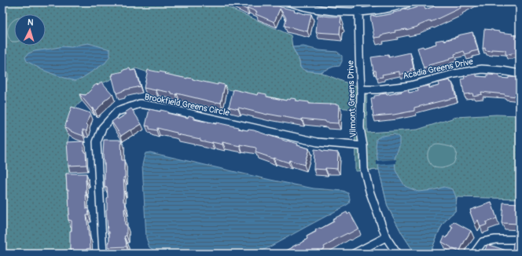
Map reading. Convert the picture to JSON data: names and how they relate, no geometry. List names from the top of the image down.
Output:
{
  "streets": {
    "street": ["Acadia Greens Drive", "Vilmont Greens Drive", "Brookfield Greens Circle"]
  },
  "crossings": [
    ["Acadia Greens Drive", "Vilmont Greens Drive"],
    ["Vilmont Greens Drive", "Brookfield Greens Circle"]
  ],
  "north": "top"
}
